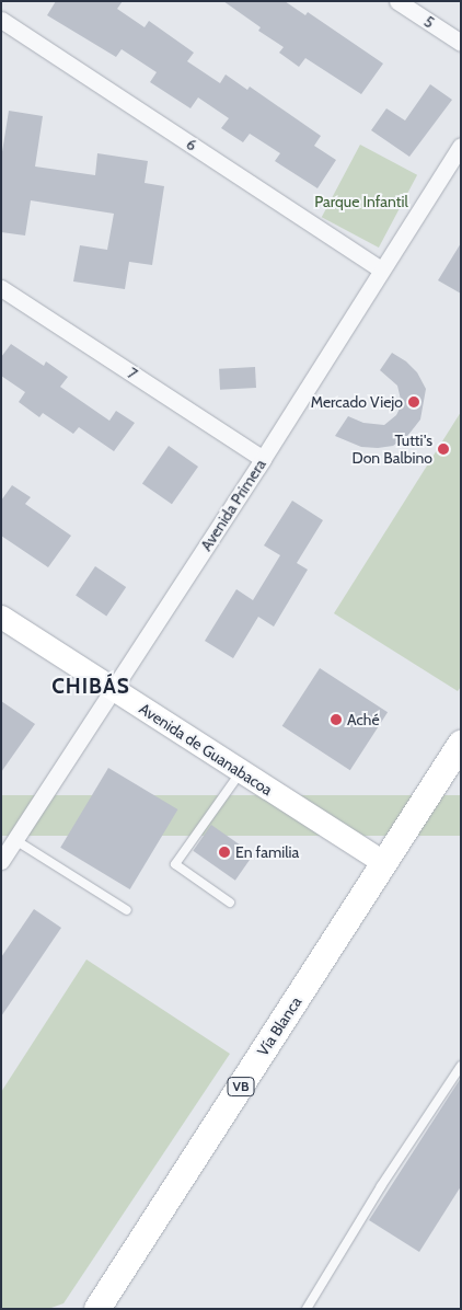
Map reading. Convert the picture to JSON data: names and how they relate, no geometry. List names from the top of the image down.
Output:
{
  "streets": {
    "main road": ["Vía Blanca", "VB"],
    "street": [
      "5",
      "6",
      "7",
      "Avenida Primera",
      "Avenida de Guanabacoa"
    ]
  },
  "crossings": [
    ["6", "Avenida Primera"],
    ["7", "Avenida Primera"],
    ["Avenida Primera", "Avenida de Guanabacoa"],
    ["Avenida de Guanabacoa", "Vía Blanca"]
  ],
  "districts": ["CHIBÁS"],
  "parks": ["Parque Infantil"],
  "places": [
    "Mercado Viejo",
    "Tutti's Don Balbino",
    "Aché",
    "En familia"
  ]
}
